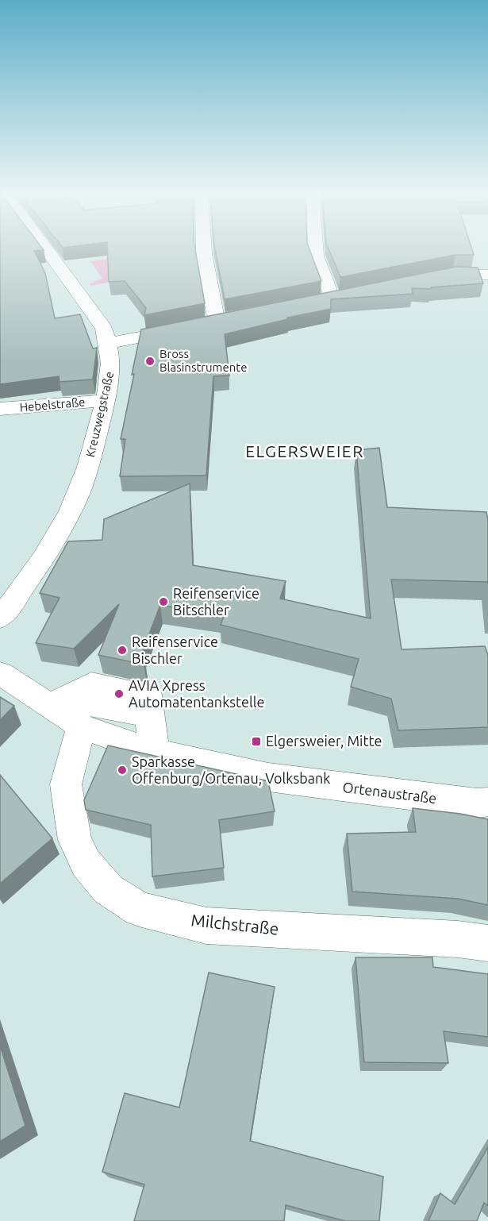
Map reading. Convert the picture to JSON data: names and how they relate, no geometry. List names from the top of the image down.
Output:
{
  "streets": {
    "street": [
      "Hebelstraße",
      "Kreuzwegstraße",
      "Ortenaustraße",
      "Milchstraße"
    ]
  },
  "crossings": [
    ["Hebelstraße", "Kreuzwegstraße"],
    ["Ortenaustraße", "Milchstraße"]
  ],
  "districts": ["ELGERSWEIER"],
  "places": {
    "other": [
      "Bross Blasinstrumente",
      "Reifenservice Bitschler",
      "Reifenservice Bischler",
      "AVIA Xpress Automatentankstelle",
      "Sparkasse Offenburg/Ortenau, Volksbank"
    ],
    "transit": ["Elgersweier, Mitte"]
  }
}
